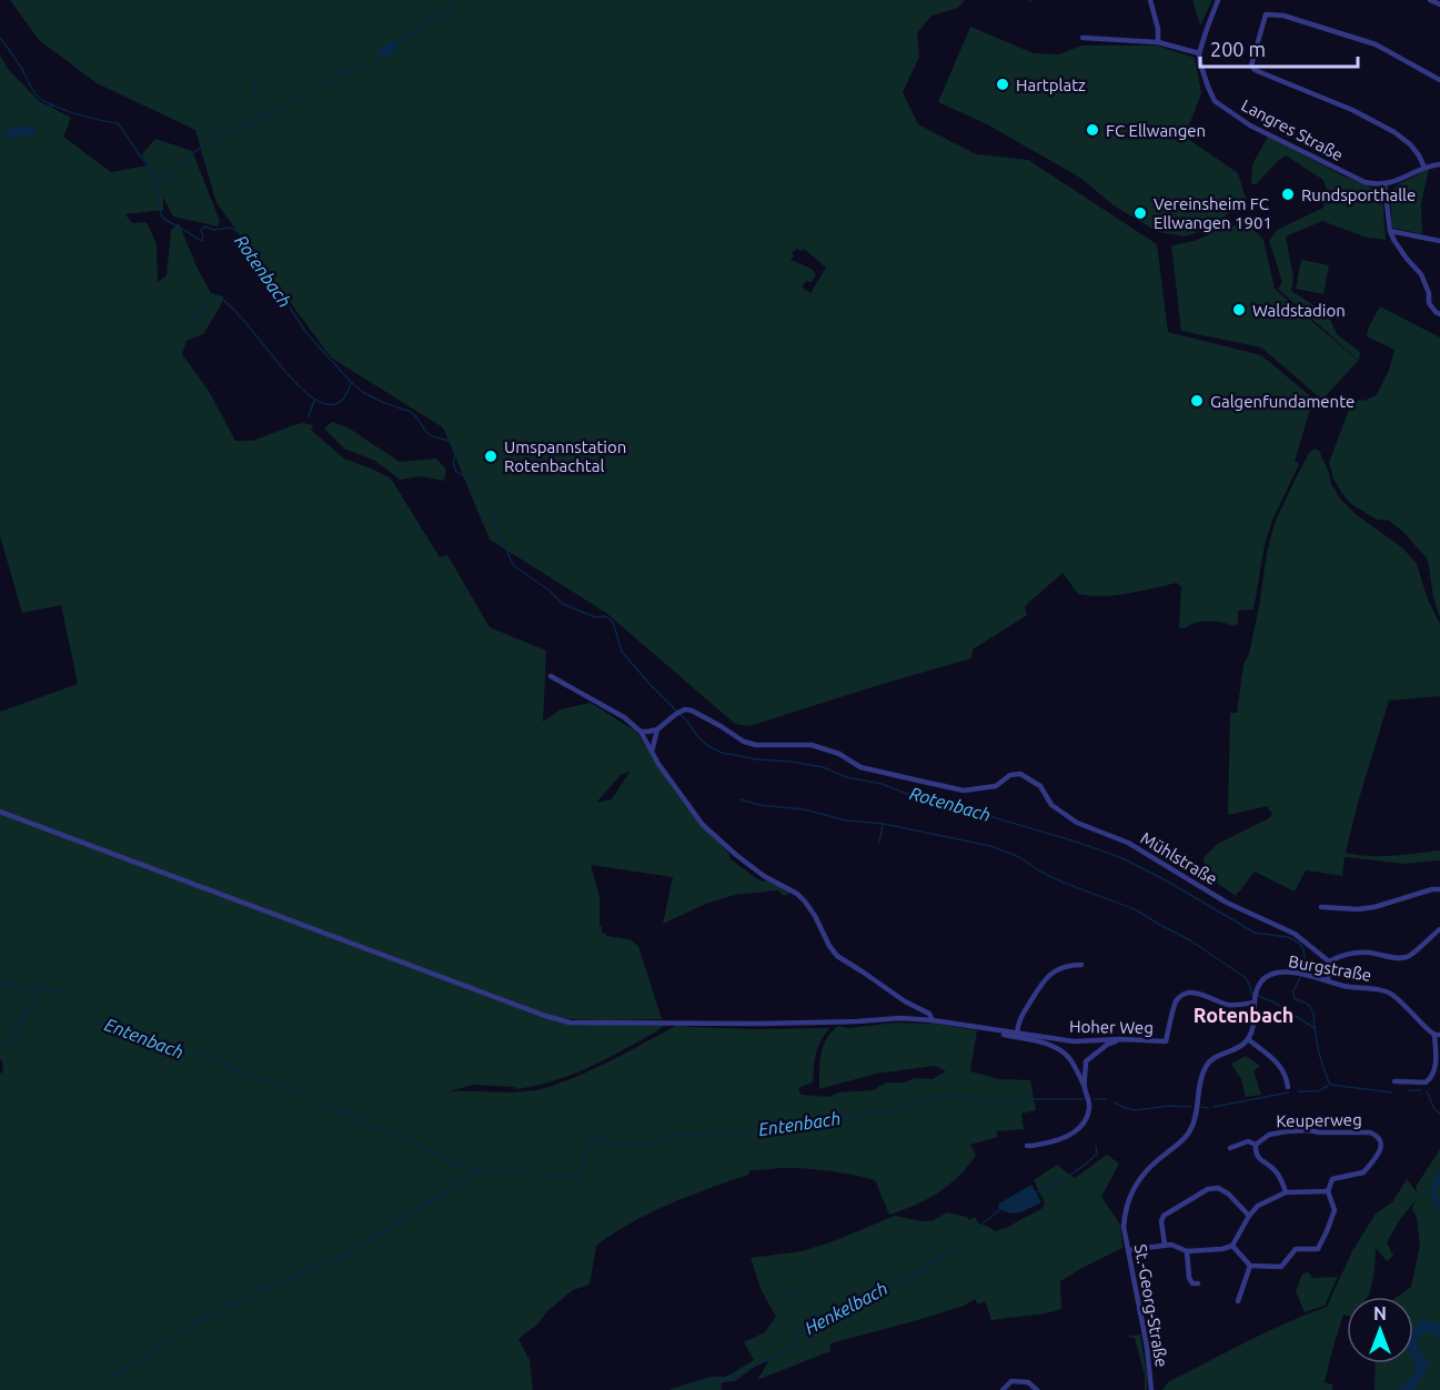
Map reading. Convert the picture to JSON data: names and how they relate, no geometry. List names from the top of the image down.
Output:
{
  "streets": {
    "street": [
      "Langres Straße",
      "Mühlstraße",
      "Burgstraße",
      "Hoher Weg",
      "Keuperweg",
      "St.-Georg-Straße"
    ]
  },
  "crossings": [
    ["Burgstraße", "Hoher Weg"],
    ["Burgstraße", "St.-Georg-Straße"]
  ],
  "districts": ["Rotenbach"],
  "water": ["Rotenbach", "Entenbach", "Henkelbach"],
  "places": [
    "Hartplatz",
    "FC Ellwangen",
    "Rundsporthalle",
    "Vereinsheim FC Ellwangen 1901",
    "Waldstadion",
    "Galgenfundamente",
    "Umspannstation Rotenbachtal"
  ],
  "scale_bar": "200 m",
  "north": "top"
}
